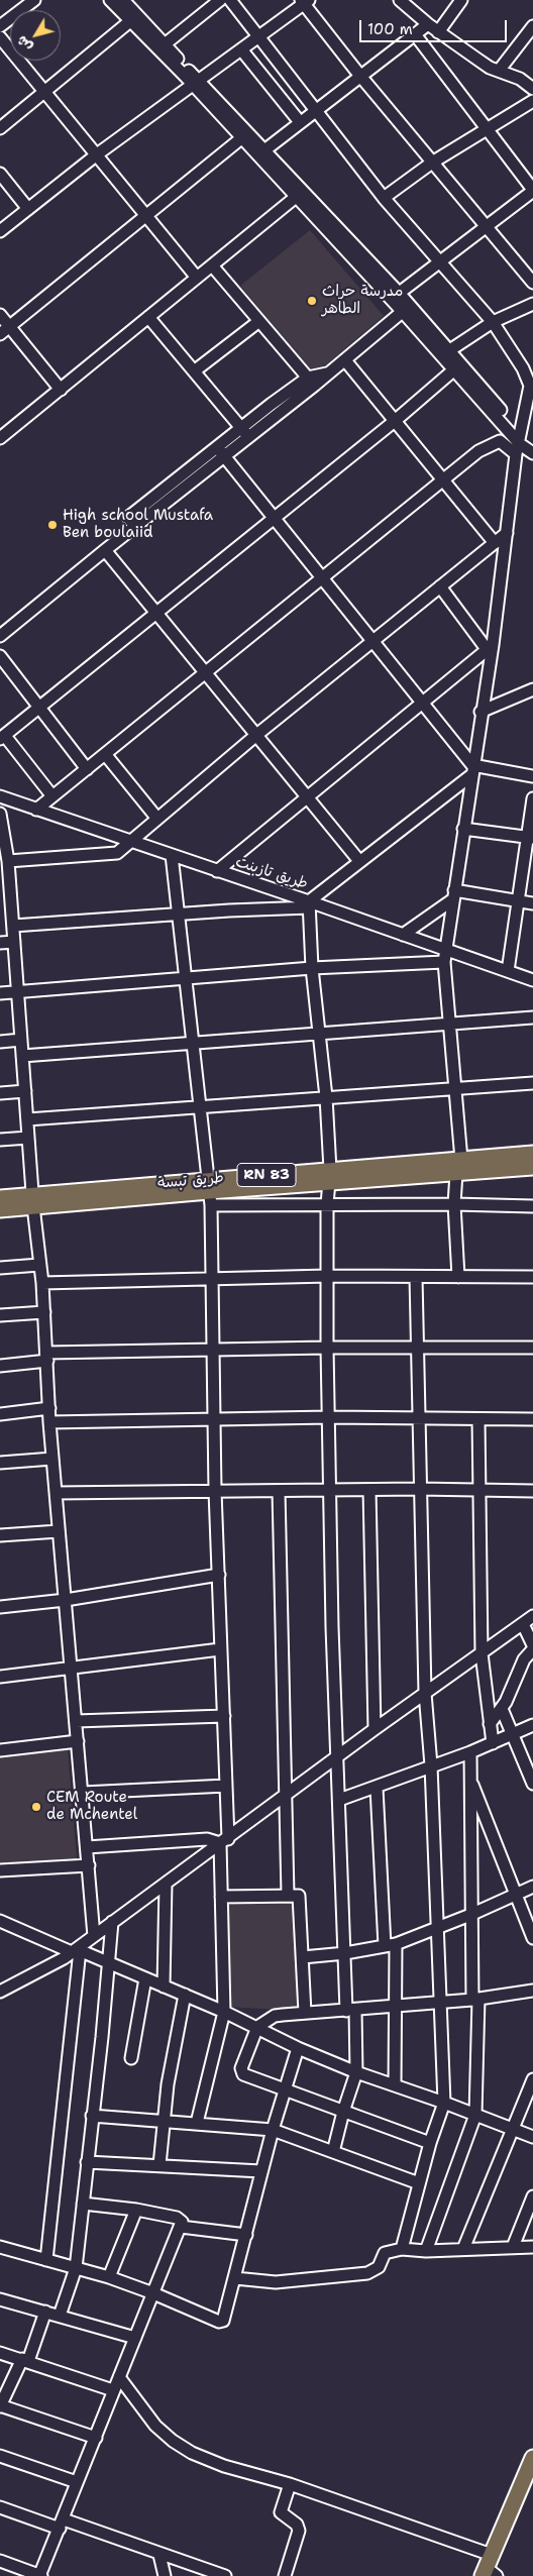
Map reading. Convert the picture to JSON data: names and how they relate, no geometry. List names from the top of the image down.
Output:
{
  "streets": {
    "main road": ["RN 83", "طريق تبسة"],
    "street": ["طريق تازبنت"]
  },
  "places": ["مدرسة حراث الطاهر", "High school Mustafa Ben boulaiid", "CEM Route de Mchentel"],
  "scale_bar": "100 m",
  "north": "bottom left"
}
